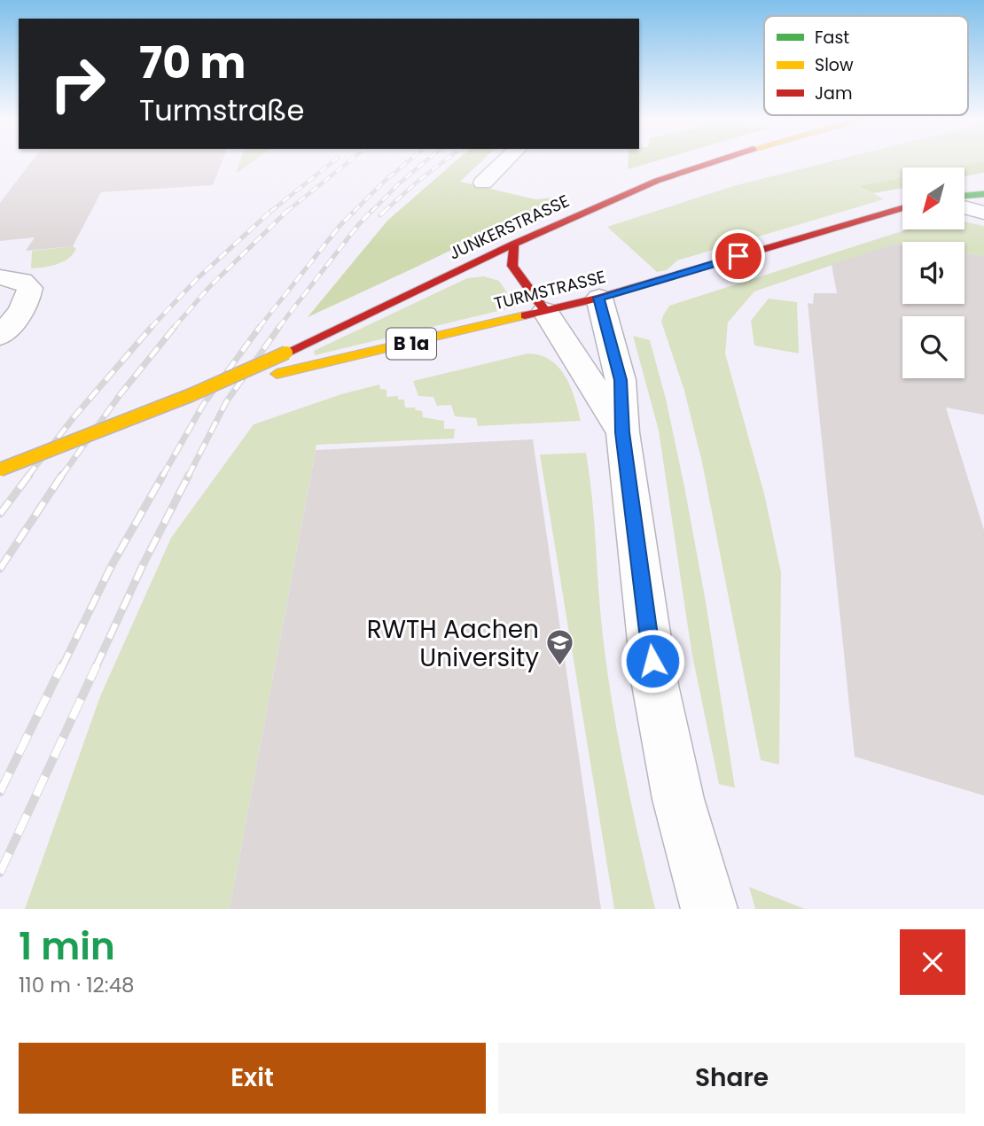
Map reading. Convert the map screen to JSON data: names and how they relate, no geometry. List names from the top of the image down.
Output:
{
  "streets": {
    "main road": ["JUNKERSTRASSE", "TURMSTRASSE", "B 1a"]
  },
  "crossings": [
    ["JUNKERSTRASSE", "TURMSTRASSE"]
  ],
  "places": {
    "school or university": ["RWTH Aachen University"]
  },
  "legend": ["Fast", "Slow", "Jam"],
  "north": "bottom left",
  "page": {
    "turn": ["70 m", "Turmstraße"],
    "heading": ["1 min", "110 m · 12:48"],
    "buttons": ["Exit", "Share"]
  }
}
